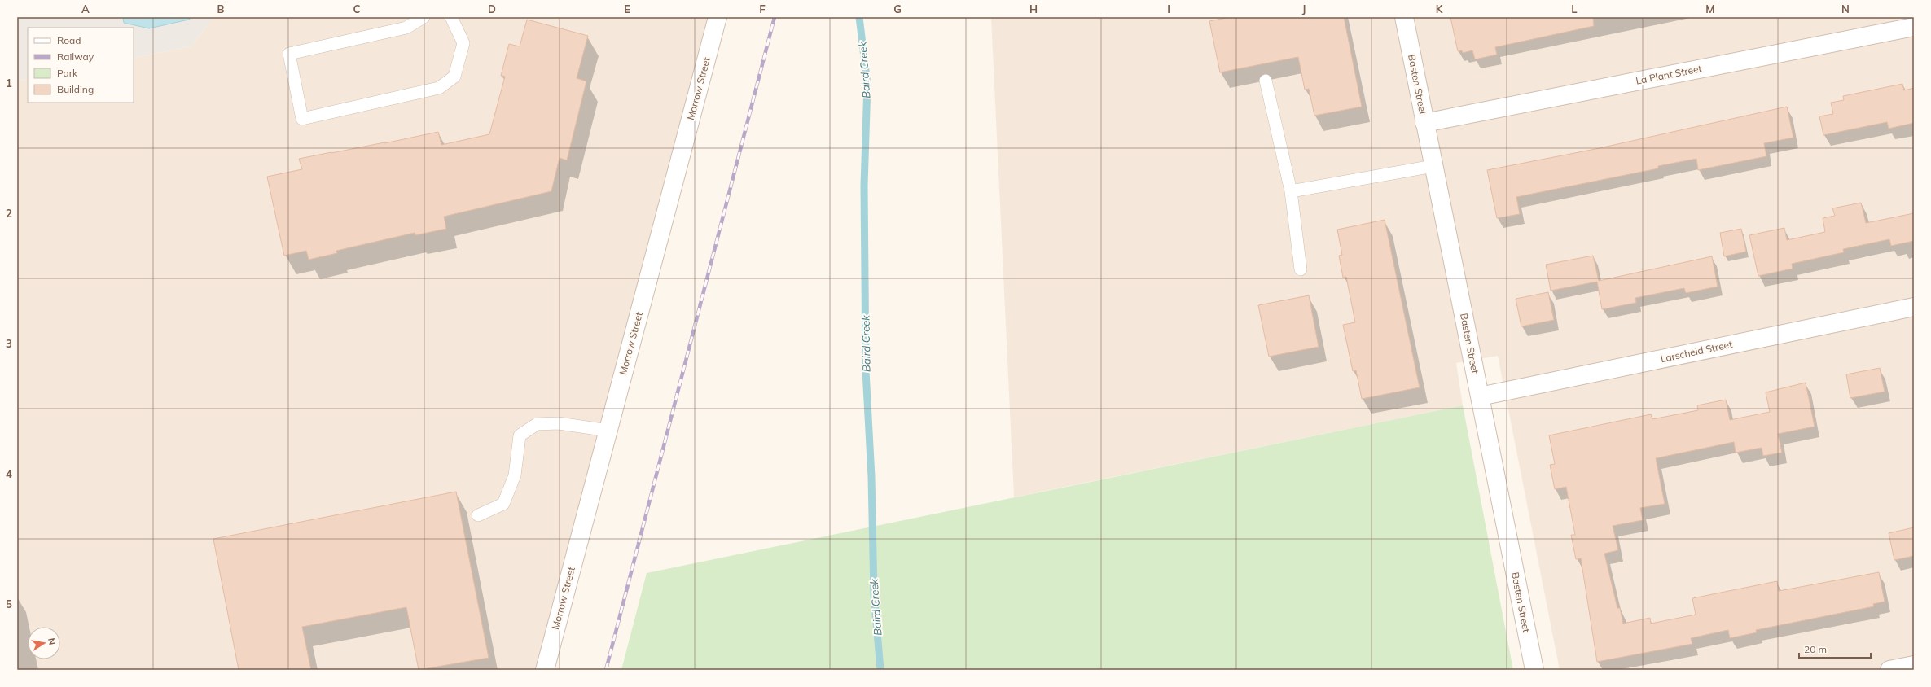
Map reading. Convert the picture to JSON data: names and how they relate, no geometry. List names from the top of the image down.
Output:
{
  "streets": {
    "street": [
      "La Plant Street",
      "Basten Street",
      "Morrow Street",
      "Larscheid Street"
    ]
  },
  "crossings": [
    ["La Plant Street", "Basten Street"],
    ["Basten Street", "Larscheid Street"]
  ],
  "water": ["Baird Creek"],
  "legend": [
    "Road",
    "Railway",
    "Park",
    "Building"
  ],
  "scale_bar": "20 m",
  "north": "right",
  "grid": {
    "columns": [
      "A",
      "B",
      "C",
      "D",
      "E",
      "F",
      "G",
      "H",
      "I",
      "J",
      "K",
      "L",
      "M",
      "N"
    ],
    "rows": [
      "1",
      "2",
      "3",
      "4",
      "5"
    ]
  }
}
